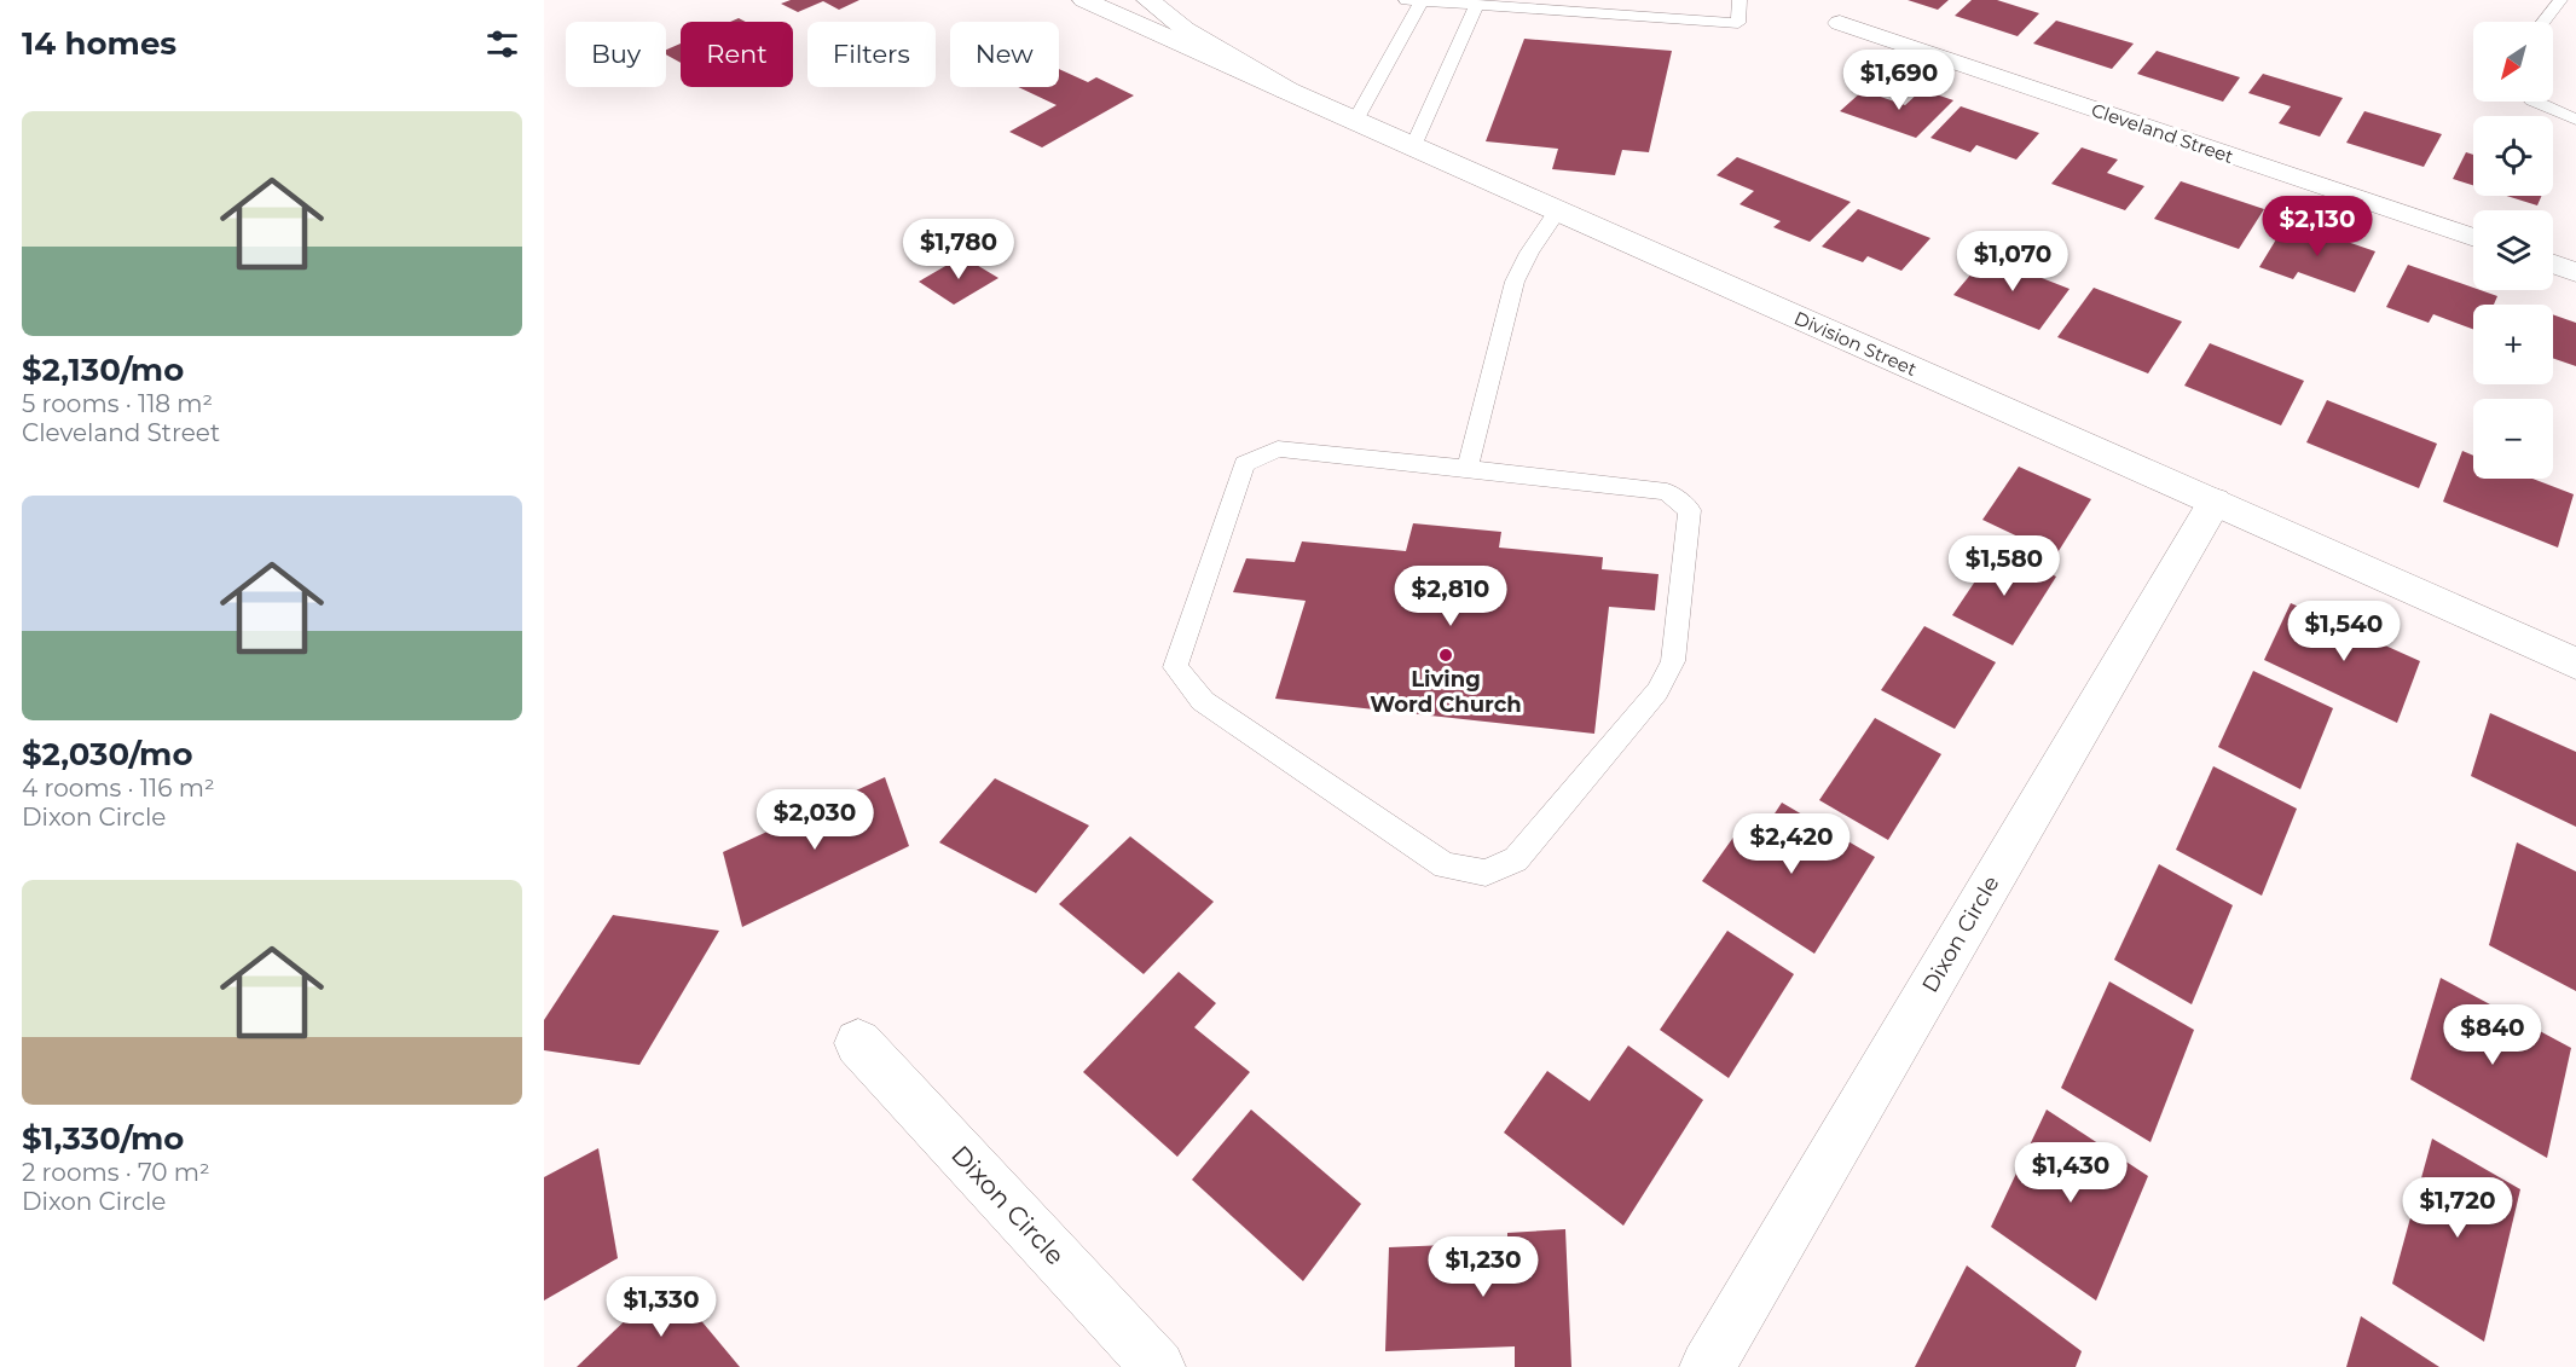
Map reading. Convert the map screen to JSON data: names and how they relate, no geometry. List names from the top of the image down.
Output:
{
  "streets": {
    "street": ["Cleveland Street", "Division Street", "Dixon Circle"]
  },
  "crossings": [
    ["Division Street", "Dixon Circle"]
  ],
  "places": ["Living Word Church"],
  "north": "bottom left",
  "page": {
    "heading": "14 homes",
    "map_buttons": ["+", "−"],
    "chip": [
      "Buy",
      "Rent",
      "Filters",
      "New"
    ],
    "price": [
      "$1,690",
      "$2,130",
      "$1,780",
      "$1,070",
      "$1,580",
      "$2,810",
      "$1,540",
      "$2,030",
      "$2,420",
      "$840",
      "$1,430",
      "$1,720",
      "$1,230",
      "$1,330"
    ],
    "list": [
      {
        "name": "$2,130/mo",
        "note": "5 rooms · 118 m² · Cleveland Street"
      },
      {
        "name": "$2,030/mo",
        "note": "4 rooms · 116 m² · Dixon Circle"
      },
      {
        "name": "$1,330/mo",
        "note": "2 rooms · 70 m² · Dixon Circle"
      }
    ]
  }
}
